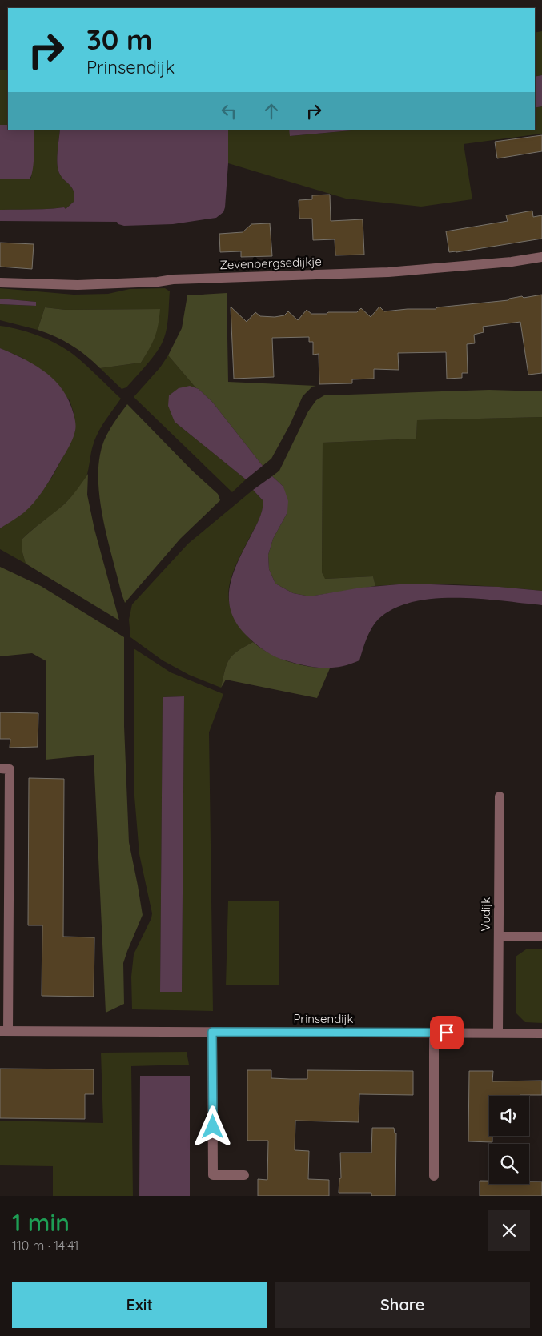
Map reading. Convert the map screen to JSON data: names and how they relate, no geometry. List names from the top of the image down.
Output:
{
  "streets": {
    "street": ["Zevenbergsedijkje", "Vudijk", "Prinsendijk"]
  },
  "crossings": [
    ["Vudijk", "Prinsendijk"]
  ],
  "page": {
    "turn": ["30 m", "Prinsendijk"],
    "heading": ["1 min", "110 m · 14:41"],
    "buttons": ["Exit", "Share"]
  }
}
